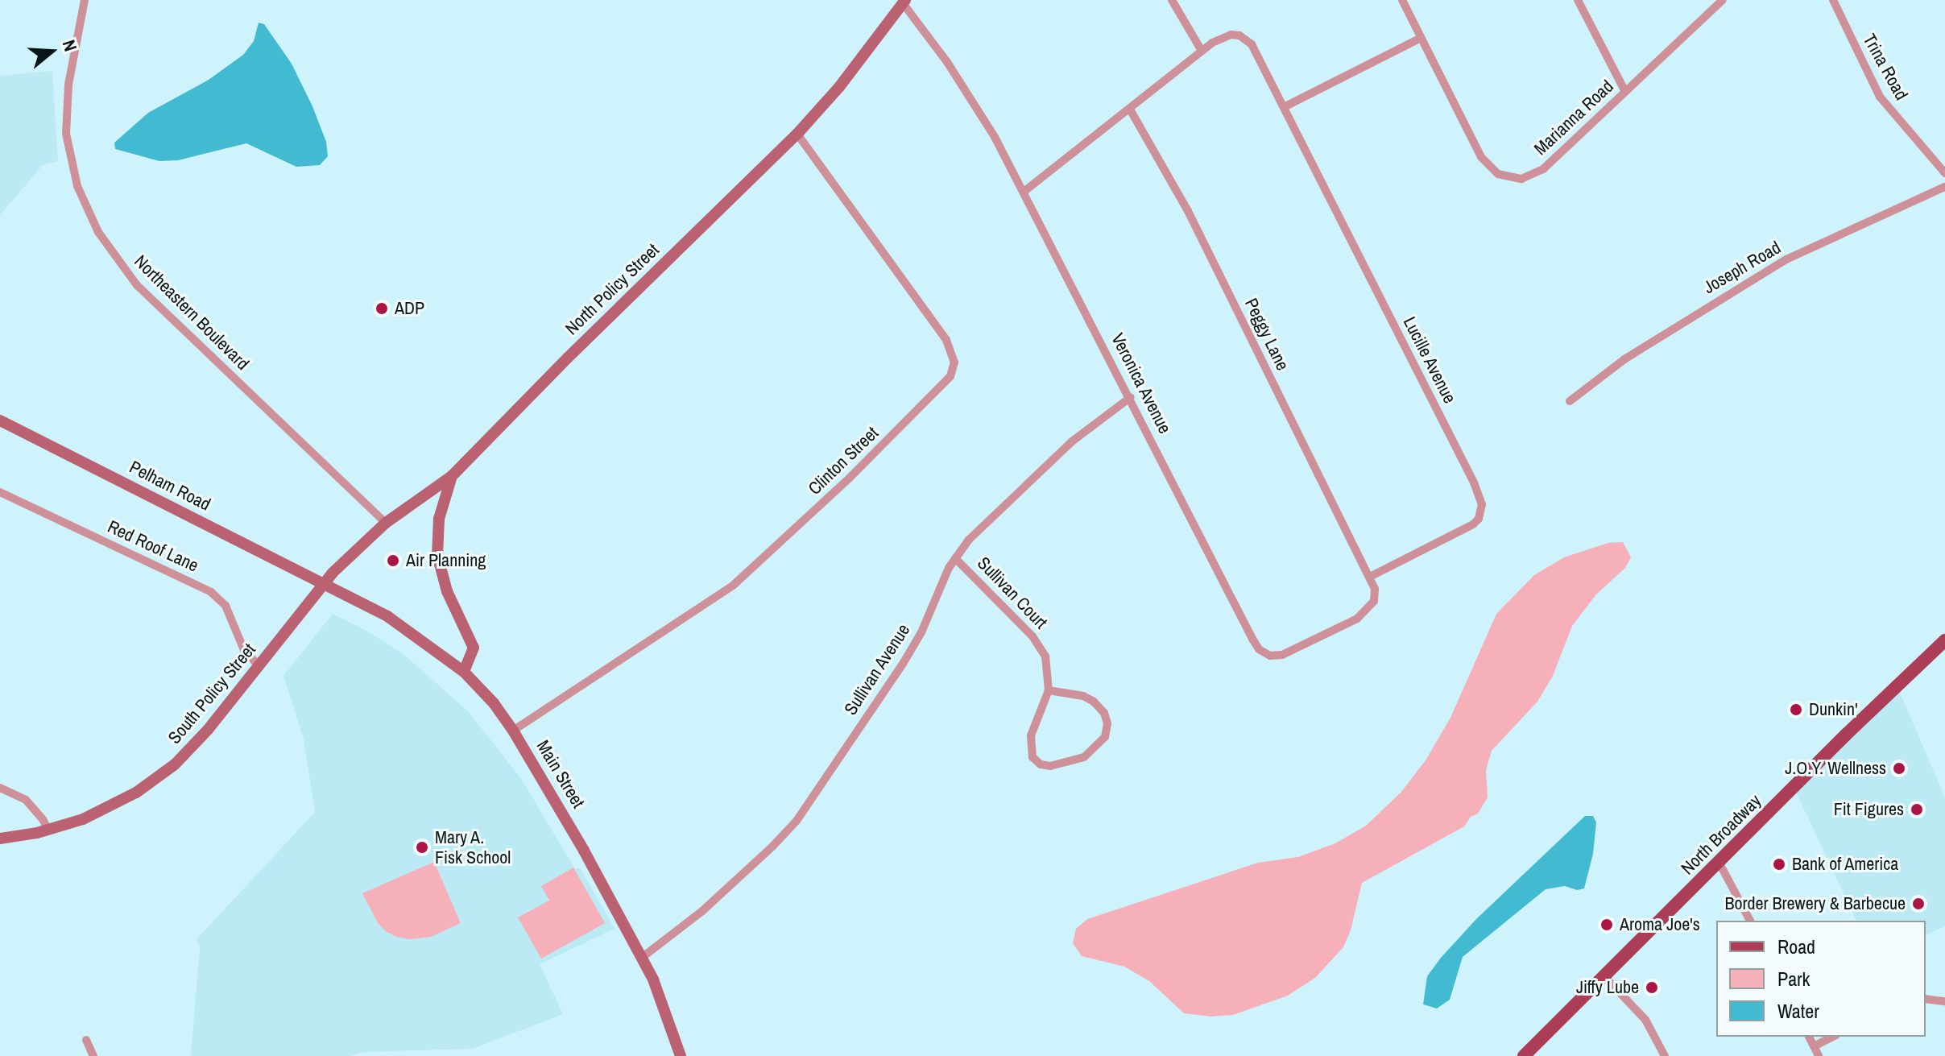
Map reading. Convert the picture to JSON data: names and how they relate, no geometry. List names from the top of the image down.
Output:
{
  "streets": {
    "main road": ["North Broadway"],
    "street": [
      "Trina Road",
      "Marianna Road",
      "Joseph Road",
      "North Policy Street",
      "Northeastern Boulevard",
      "Peggy Lane",
      "Lucille Avenue",
      "Veronica Avenue",
      "Clinton Street",
      "Pelham Road",
      "Red Roof Lane",
      "Sullivan Court",
      "Sullivan Avenue",
      "South Policy Street",
      "Main Street"
    ]
  },
  "crossings": [
    ["North Policy Street", "Northeastern Boulevard"],
    ["North Policy Street", "Veronica Avenue"],
    ["North Policy Street", "Clinton Street"],
    ["North Policy Street", "Pelham Road"],
    ["North Policy Street", "South Policy Street"],
    ["North Policy Street", "Main Street"],
    ["Peggy Lane", "Lucille Avenue"],
    ["Peggy Lane", "Veronica Avenue"],
    ["Lucille Avenue", "Veronica Avenue"],
    ["Veronica Avenue", "Sullivan Avenue"],
    ["Clinton Street", "Main Street"],
    ["Pelham Road", "South Policy Street"],
    ["Pelham Road", "Main Street"],
    ["Red Roof Lane", "South Policy Street"],
    ["Sullivan Court", "Sullivan Avenue"],
    ["Sullivan Avenue", "Main Street"],
    ["South Policy Street", "Main Street"]
  ],
  "places": [
    "ADP",
    "Air Planning",
    "Dunkin'",
    "J.O.Y. Wellness",
    "Fit Figures",
    "Mary A. Fisk School",
    "Bank of America",
    "Border Brewery & Barbecue",
    "Aroma Joe's",
    "Jiffy Lube"
  ],
  "legend": ["Road", "Park", "Water"],
  "north": "right"
}
